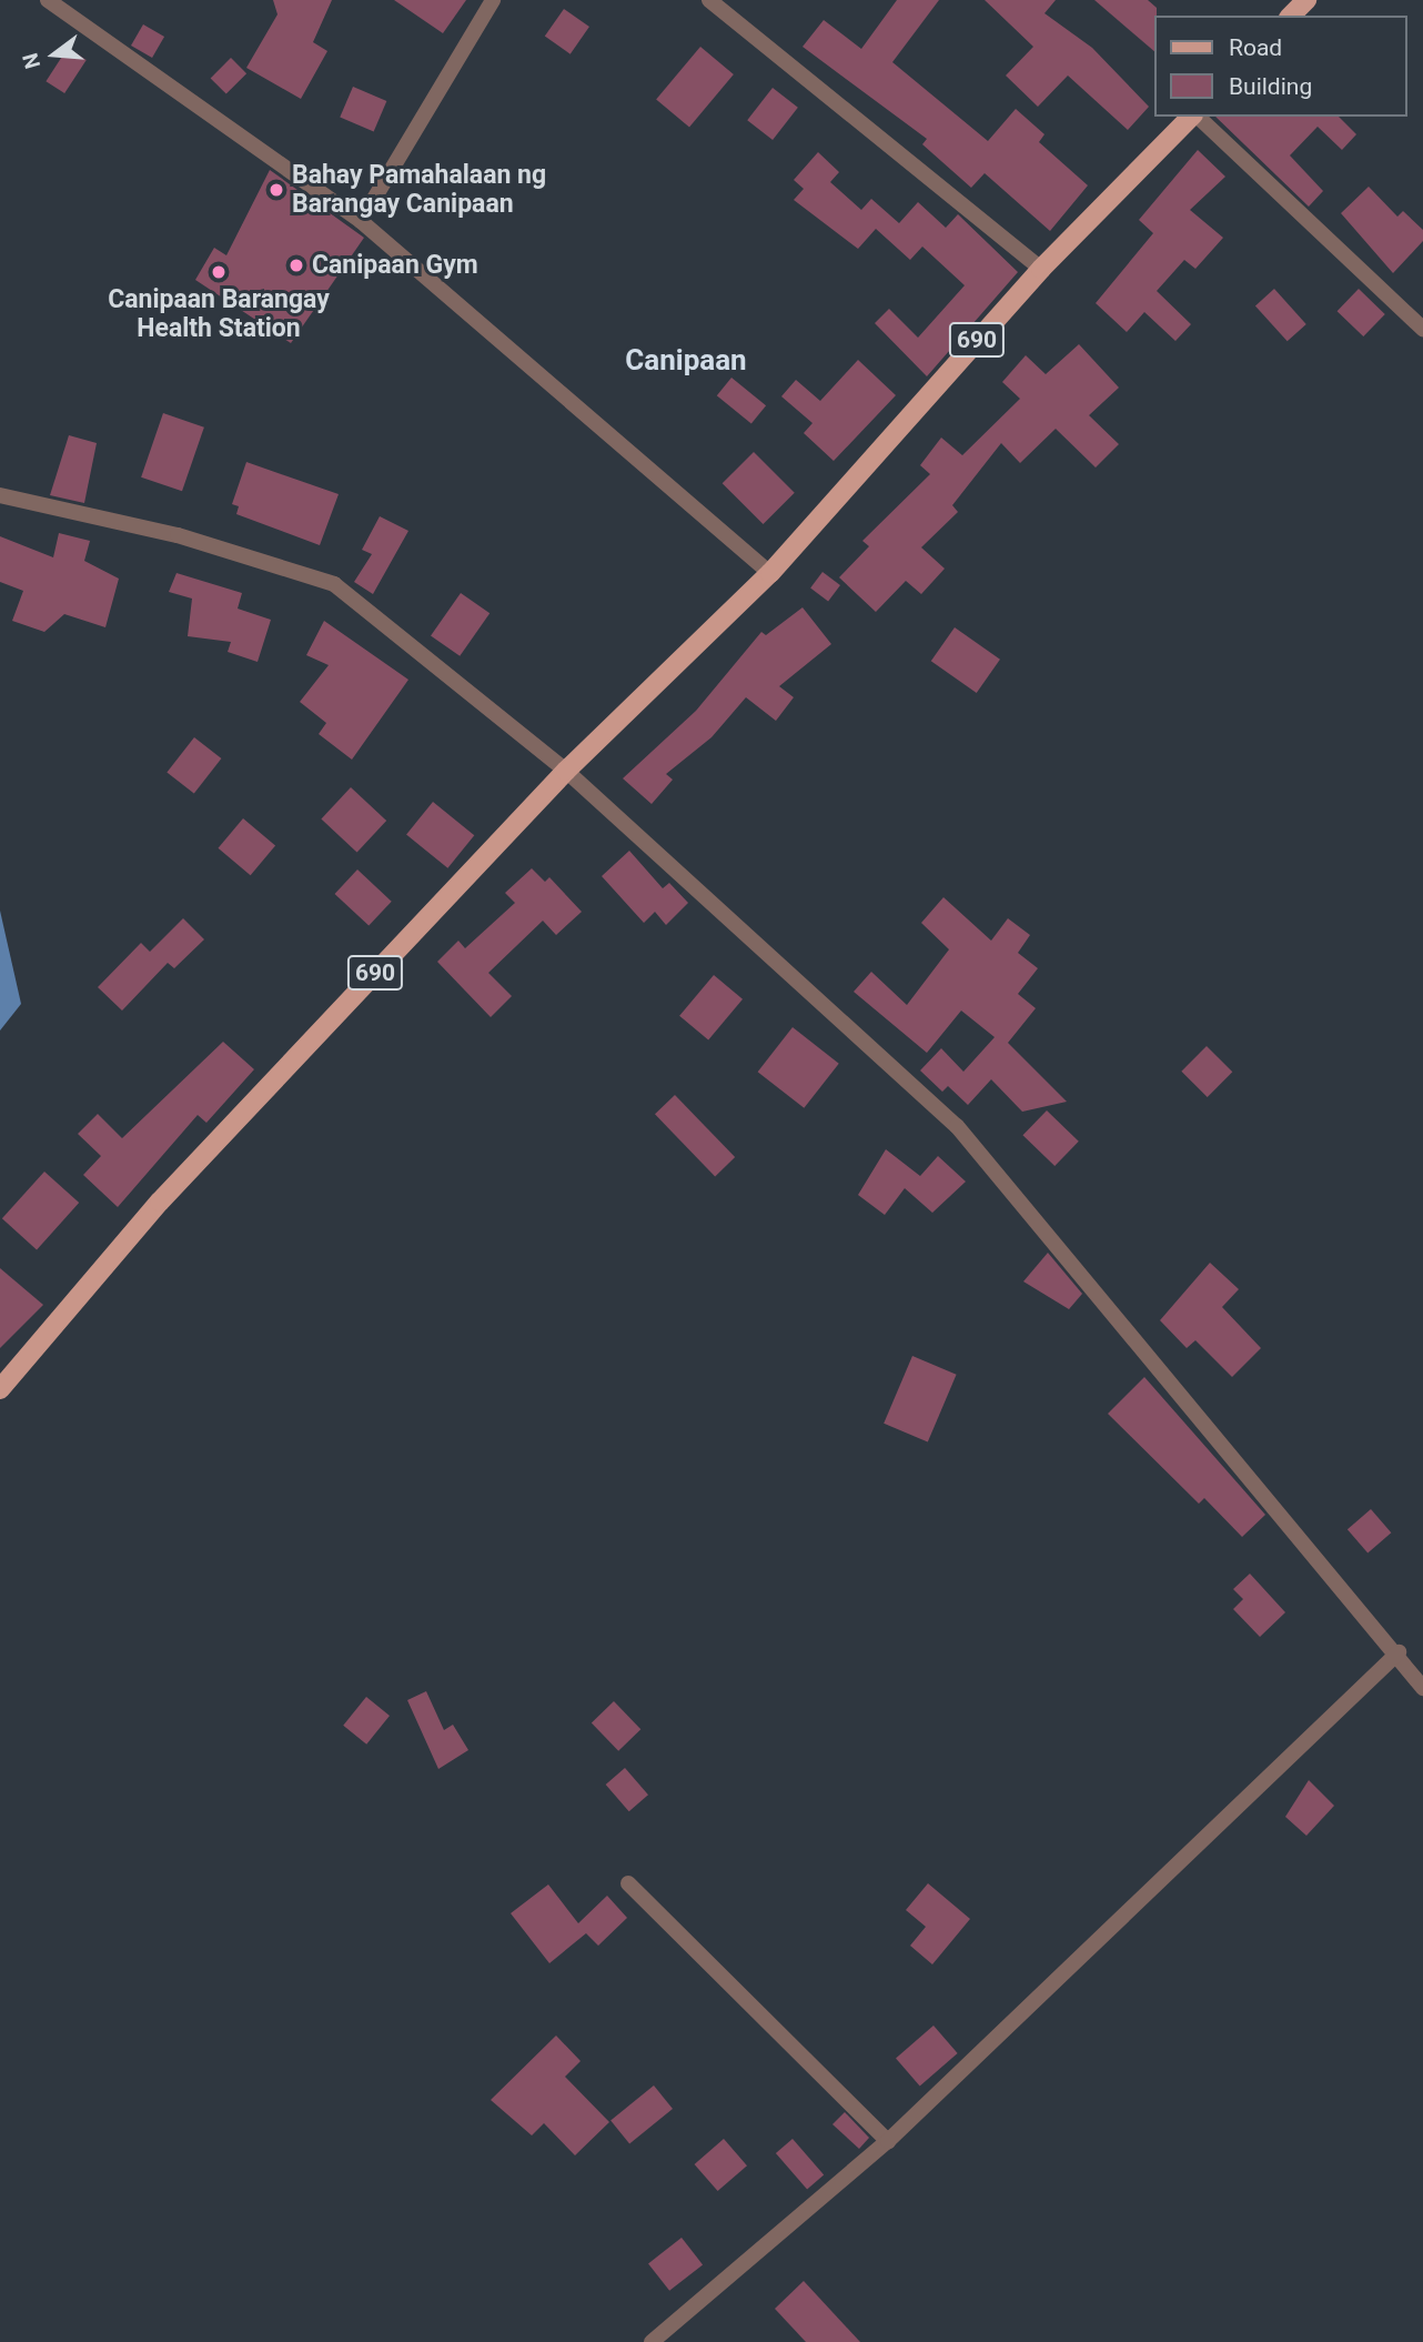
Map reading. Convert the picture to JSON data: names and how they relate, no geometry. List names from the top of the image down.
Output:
{
  "streets": {
    "main road": ["690"]
  },
  "districts": ["Canipaan"],
  "places": ["Bahay Pamahalaan ng Barangay Canipaan", "Canipaan Gym", "Canipaan Barangay Health Station"],
  "legend": ["Road", "Building"],
  "north": "left"
}
